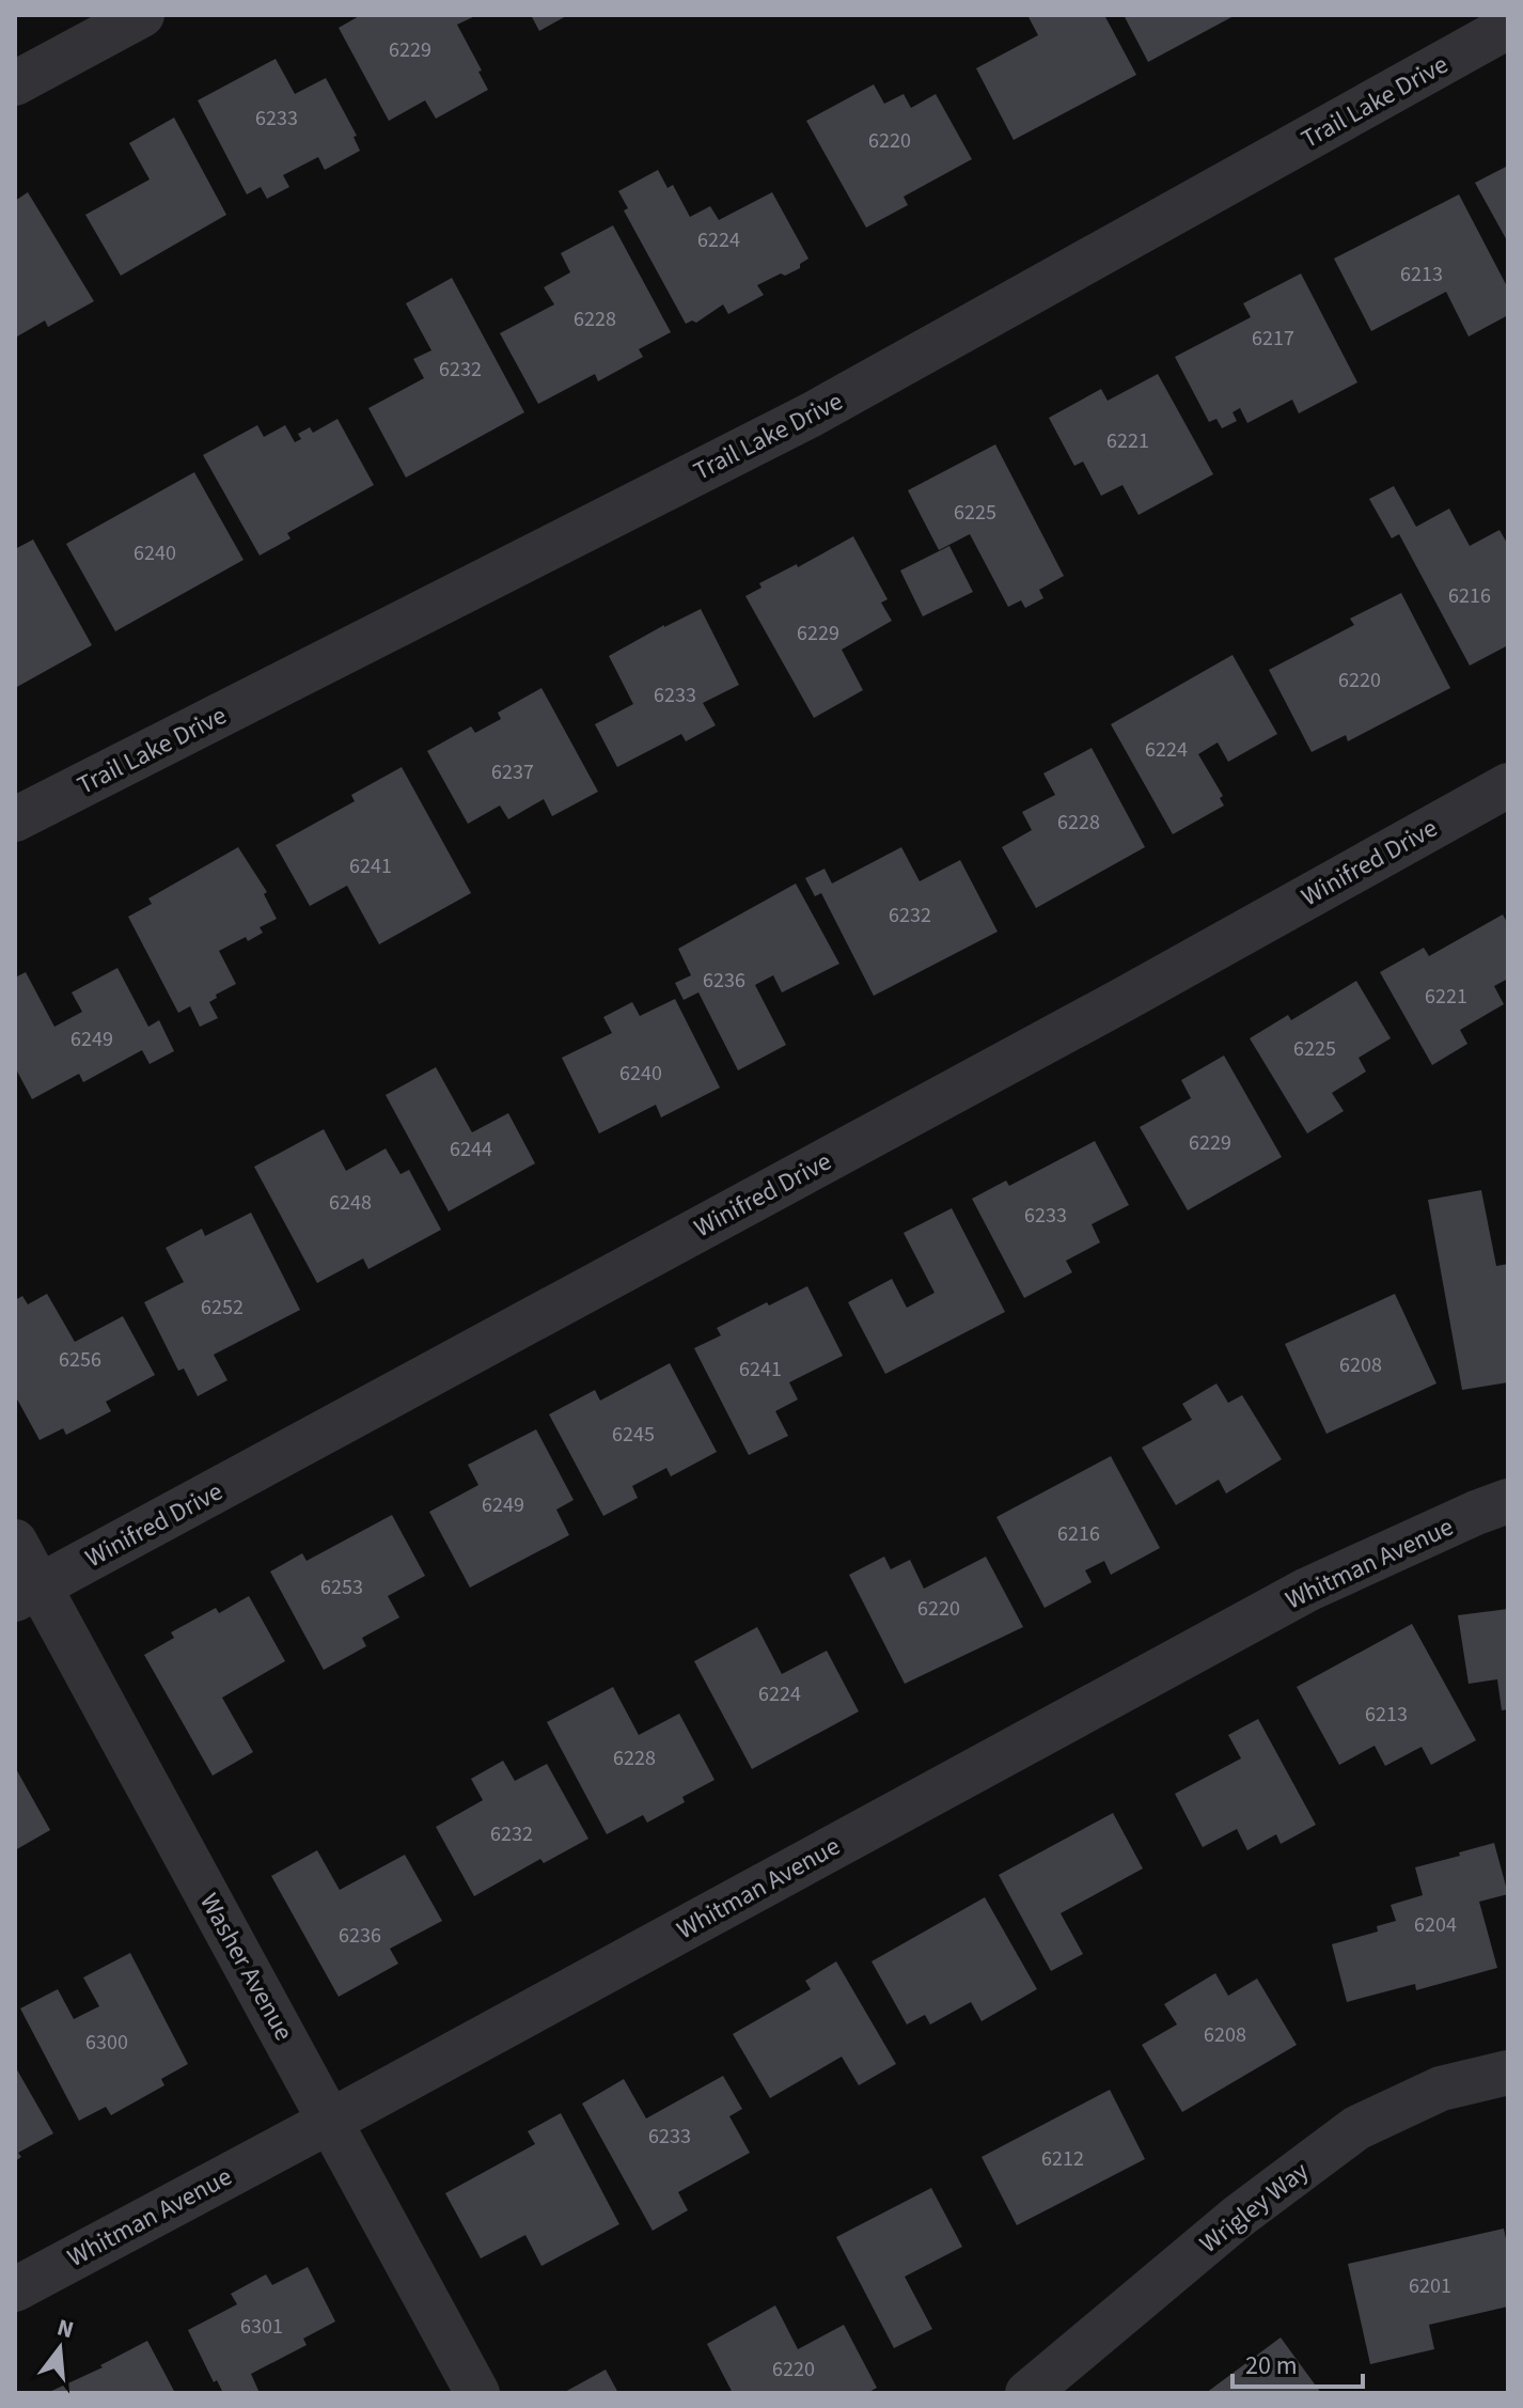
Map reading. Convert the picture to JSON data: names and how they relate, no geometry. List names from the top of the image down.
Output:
{
  "streets": {
    "street": [
      "Trail Lake Drive",
      "Winifred Drive",
      "Whitman Avenue",
      "Washer Avenue",
      "Wrigley Way"
    ]
  },
  "crossings": [
    ["Winifred Drive", "Washer Avenue"],
    ["Whitman Avenue", "Washer Avenue"]
  ],
  "house_numbers": [
    "6229",
    "6233",
    "6220",
    "6224",
    "6213",
    "6228",
    "6217",
    "6232",
    "6221",
    "6225",
    "6240",
    "6216",
    "6229",
    "6220",
    "6233",
    "6224",
    "6237",
    "6228",
    "6241",
    "6232",
    "6236",
    "6221",
    "6249",
    "6225",
    "6240",
    "6229",
    "6244",
    "6248",
    "6233",
    "6252",
    "6256",
    "6208",
    "6241",
    "6245",
    "6249",
    "6216",
    "6253",
    "6220",
    "6224",
    "6213",
    "6228",
    "6232",
    "6204",
    "6236",
    "6208",
    "6300",
    "6233",
    "6212",
    "6201",
    "6301",
    "6220"
  ],
  "scale_bar": "20 m",
  "north": "top"
}
